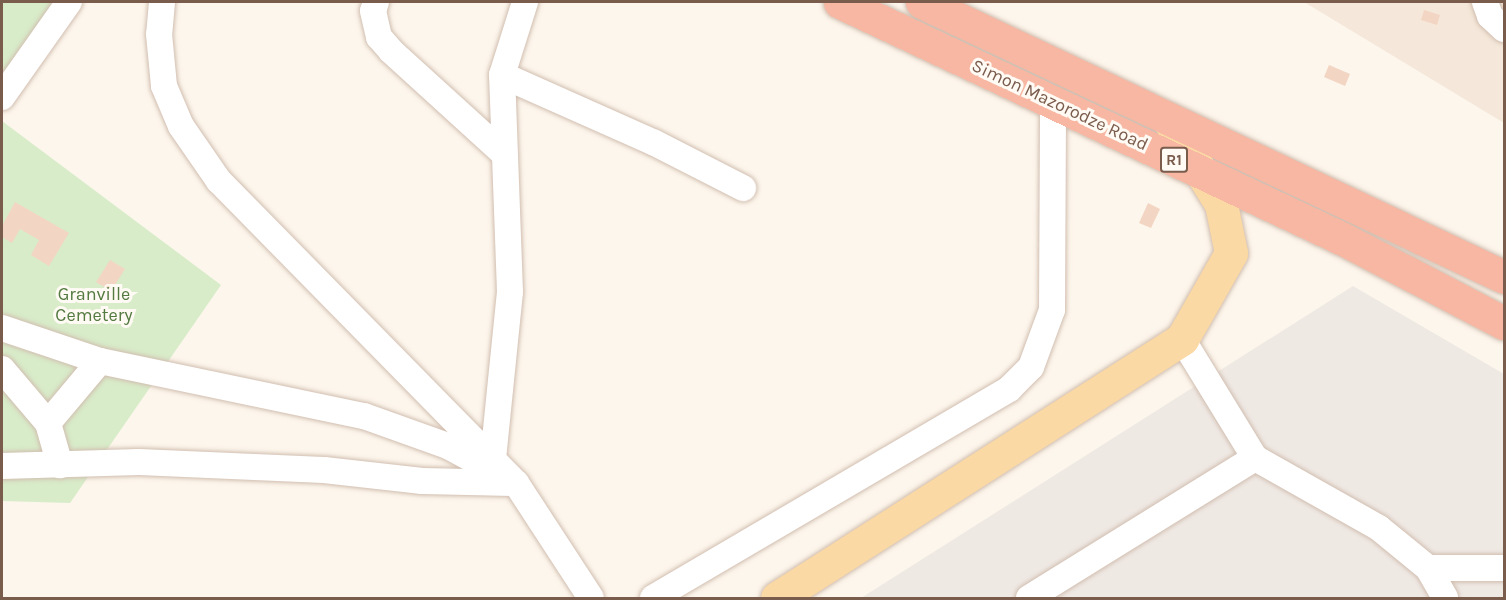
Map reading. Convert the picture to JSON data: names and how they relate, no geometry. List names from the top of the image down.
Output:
{
  "streets": {
    "highway": ["Simon Mazorodze Road", "R1"]
  },
  "parks": ["Granville Cemetery"]
}
